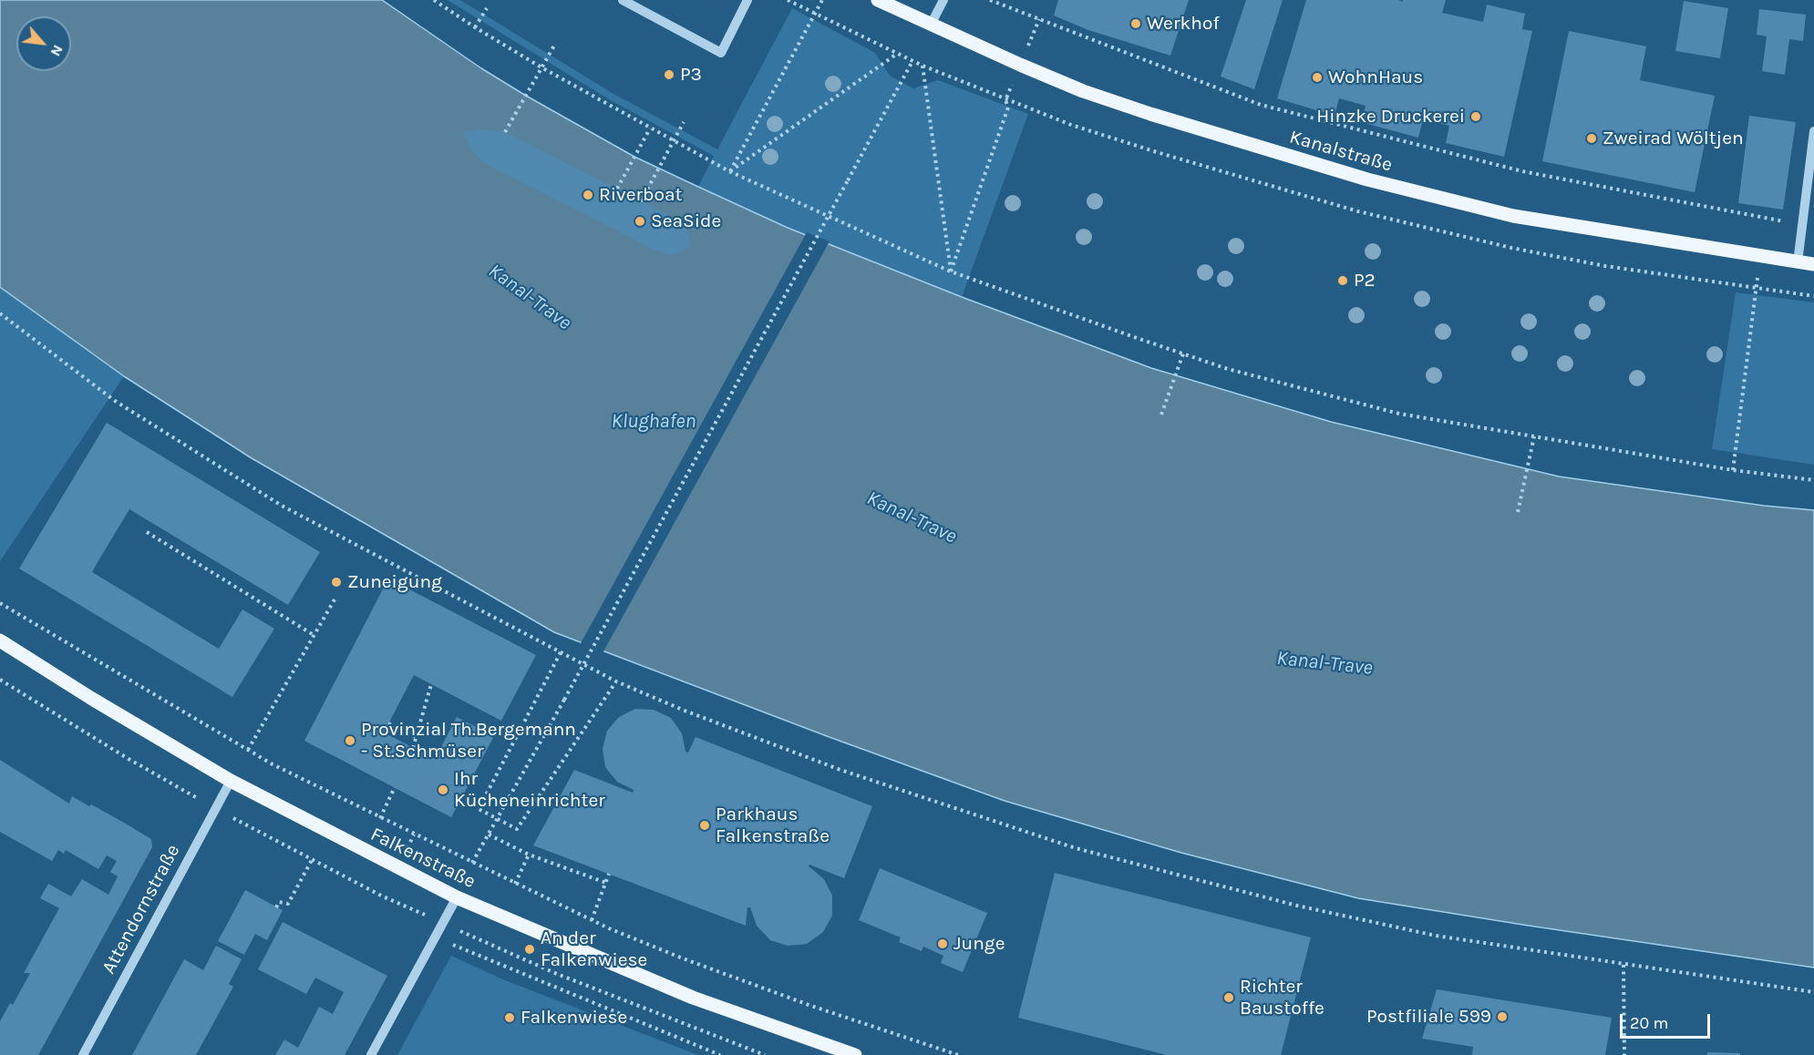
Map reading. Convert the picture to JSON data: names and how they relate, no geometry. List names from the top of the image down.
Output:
{
  "streets": {
    "main road": ["Kanalstraße", "Falkenstraße"],
    "street": ["Attendornstraße"]
  },
  "crossings": [
    ["Falkenstraße", "Attendornstraße"]
  ],
  "water": ["Kanal-Trave", "Klughafen"],
  "places": [
    "Werkhof",
    "P3",
    "WohnHaus",
    "Hinzke Druckerei",
    "Zweirad Wöltjen",
    "Riverboat",
    "SeaSide",
    "P2",
    "Zuneigung",
    "Provinzial Th.Bergemann - St.Schmüser",
    "Ihr Kücheneinrichter",
    "Parkhaus Falkenstraße",
    "Junge",
    "An der Falkenwiese",
    "Richter Baustoffe",
    "Postfiliale 599",
    "Falkenwiese"
  ],
  "scale_bar": "20 m",
  "north": "bottom right"
}
